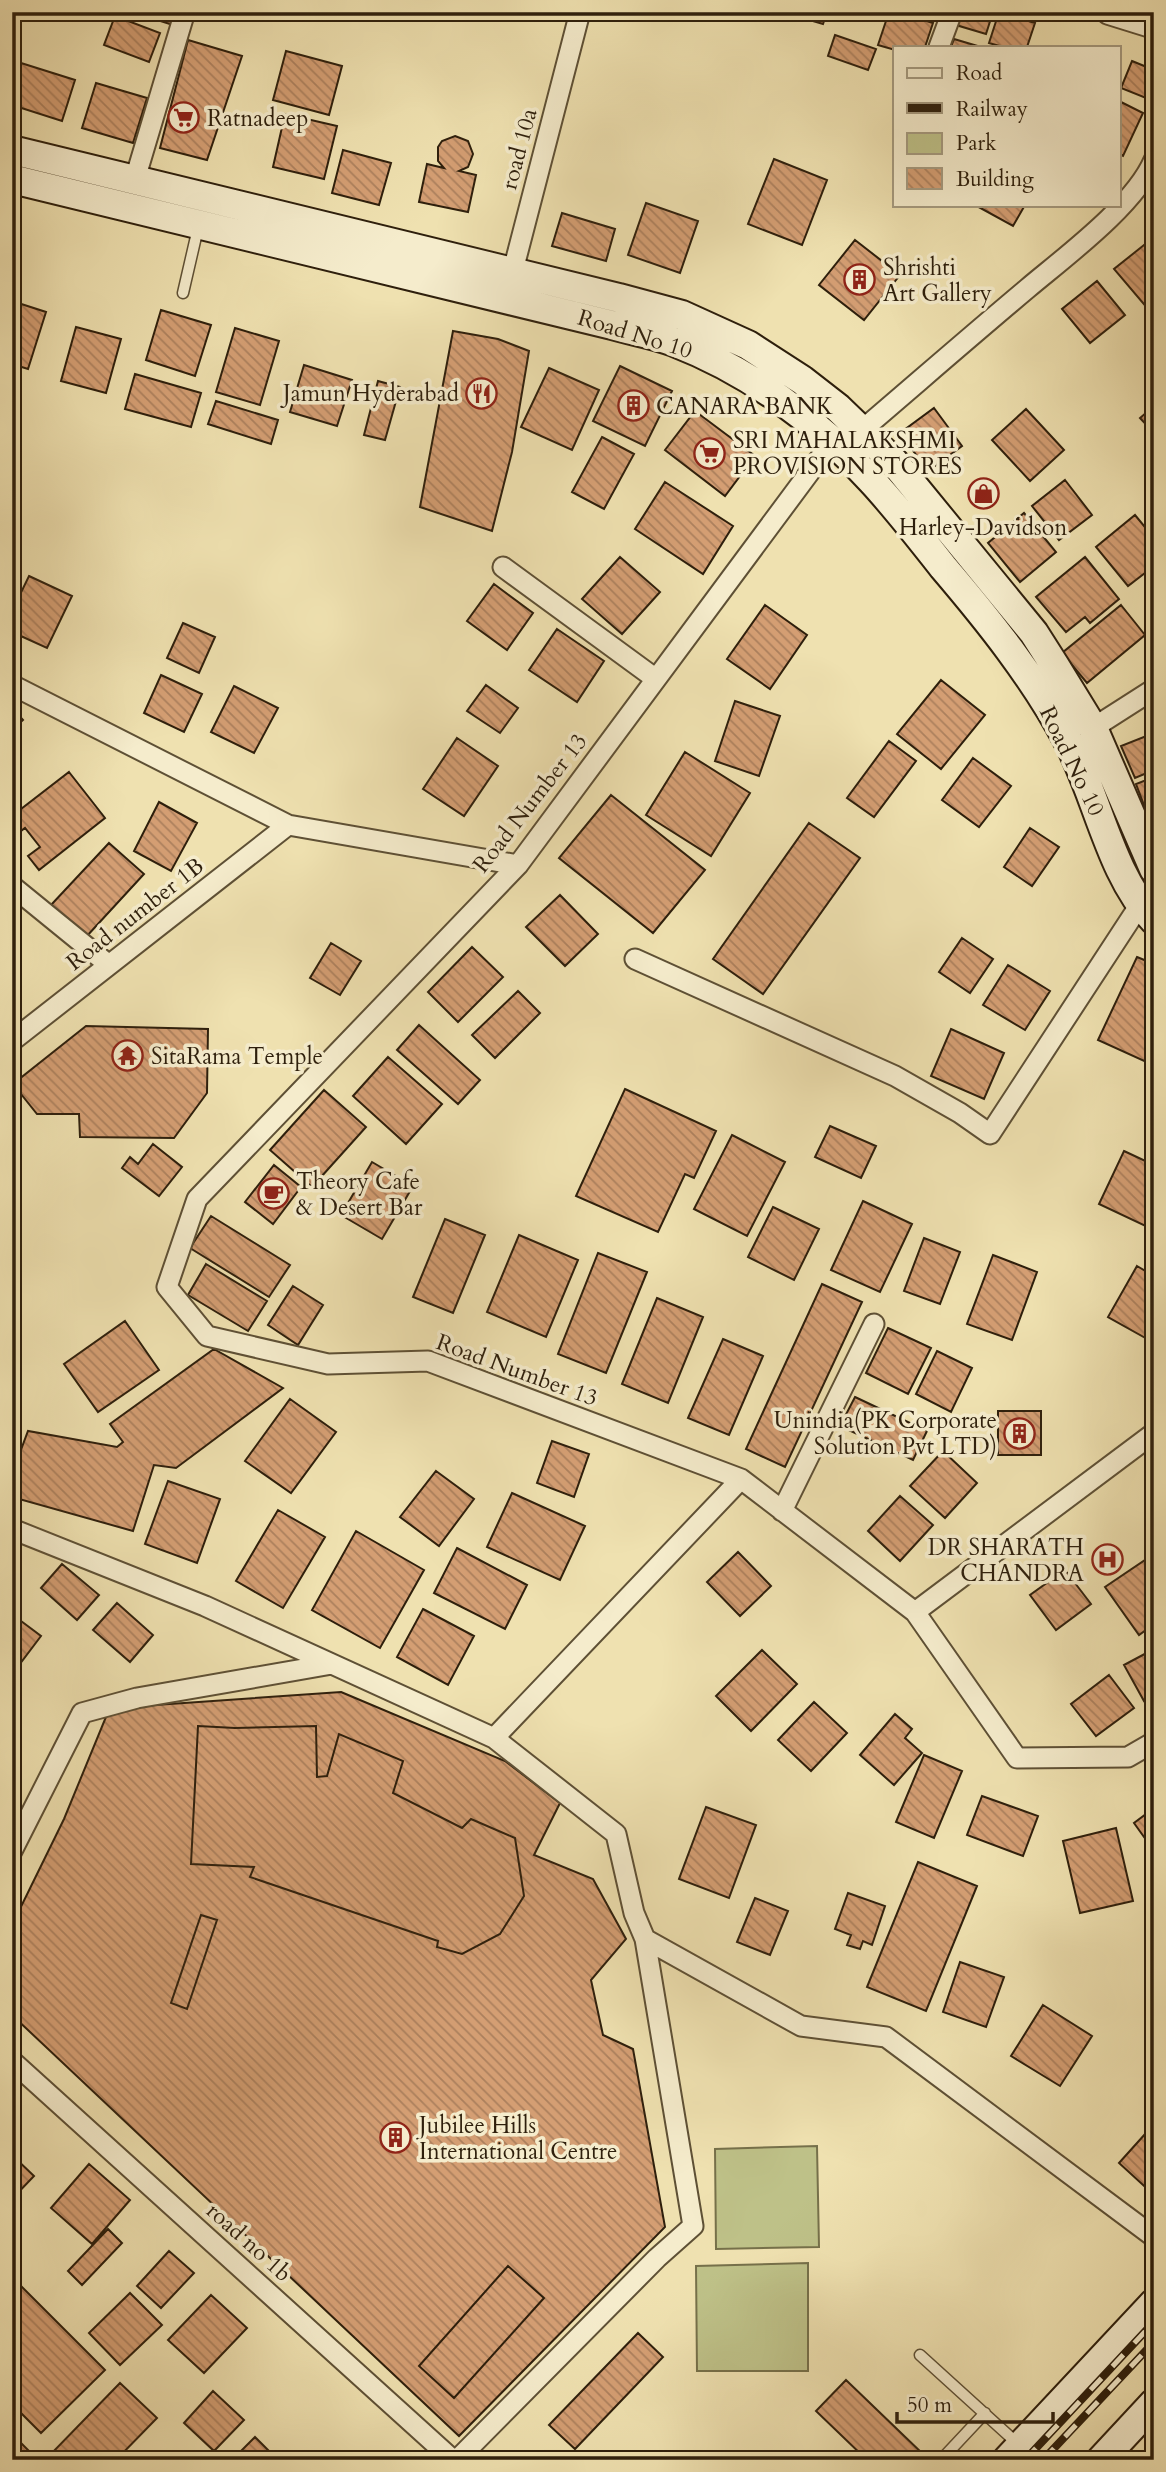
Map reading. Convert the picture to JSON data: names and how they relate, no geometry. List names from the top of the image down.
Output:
{
  "streets": {
    "main road": ["Road No 10"],
    "street": [
      "road 10a",
      "Road Number 13",
      "Road number 1B",
      "road no 1b"
    ]
  },
  "crossings": [
    ["road 10a", "Road No 10"],
    ["Road No 10", "Road Number 13"]
  ],
  "places": {
    "supermarket": ["Ratnadeep", "SRI MAHALAKSHMI PROVISION STORES"],
    "building": [
      "Shrishti Art Gallery",
      "CANARA BANK",
      "Unindia(PK Corporate Solution Pvt LTD)",
      "Jubilee Hills International Centre"
    ],
    "restaurant": ["Jamun Hyderabad"],
    "shop": ["Harley-Davidson"],
    "temple": ["SitaRama Temple"],
    "cafe": ["Theory Cafe & Desert Bar"],
    "hospital": ["DR SHARATH CHANDRA"]
  },
  "legend": [
    "Road",
    "Railway",
    "Park",
    "Building"
  ],
  "scale_bar": "50 m"
}
